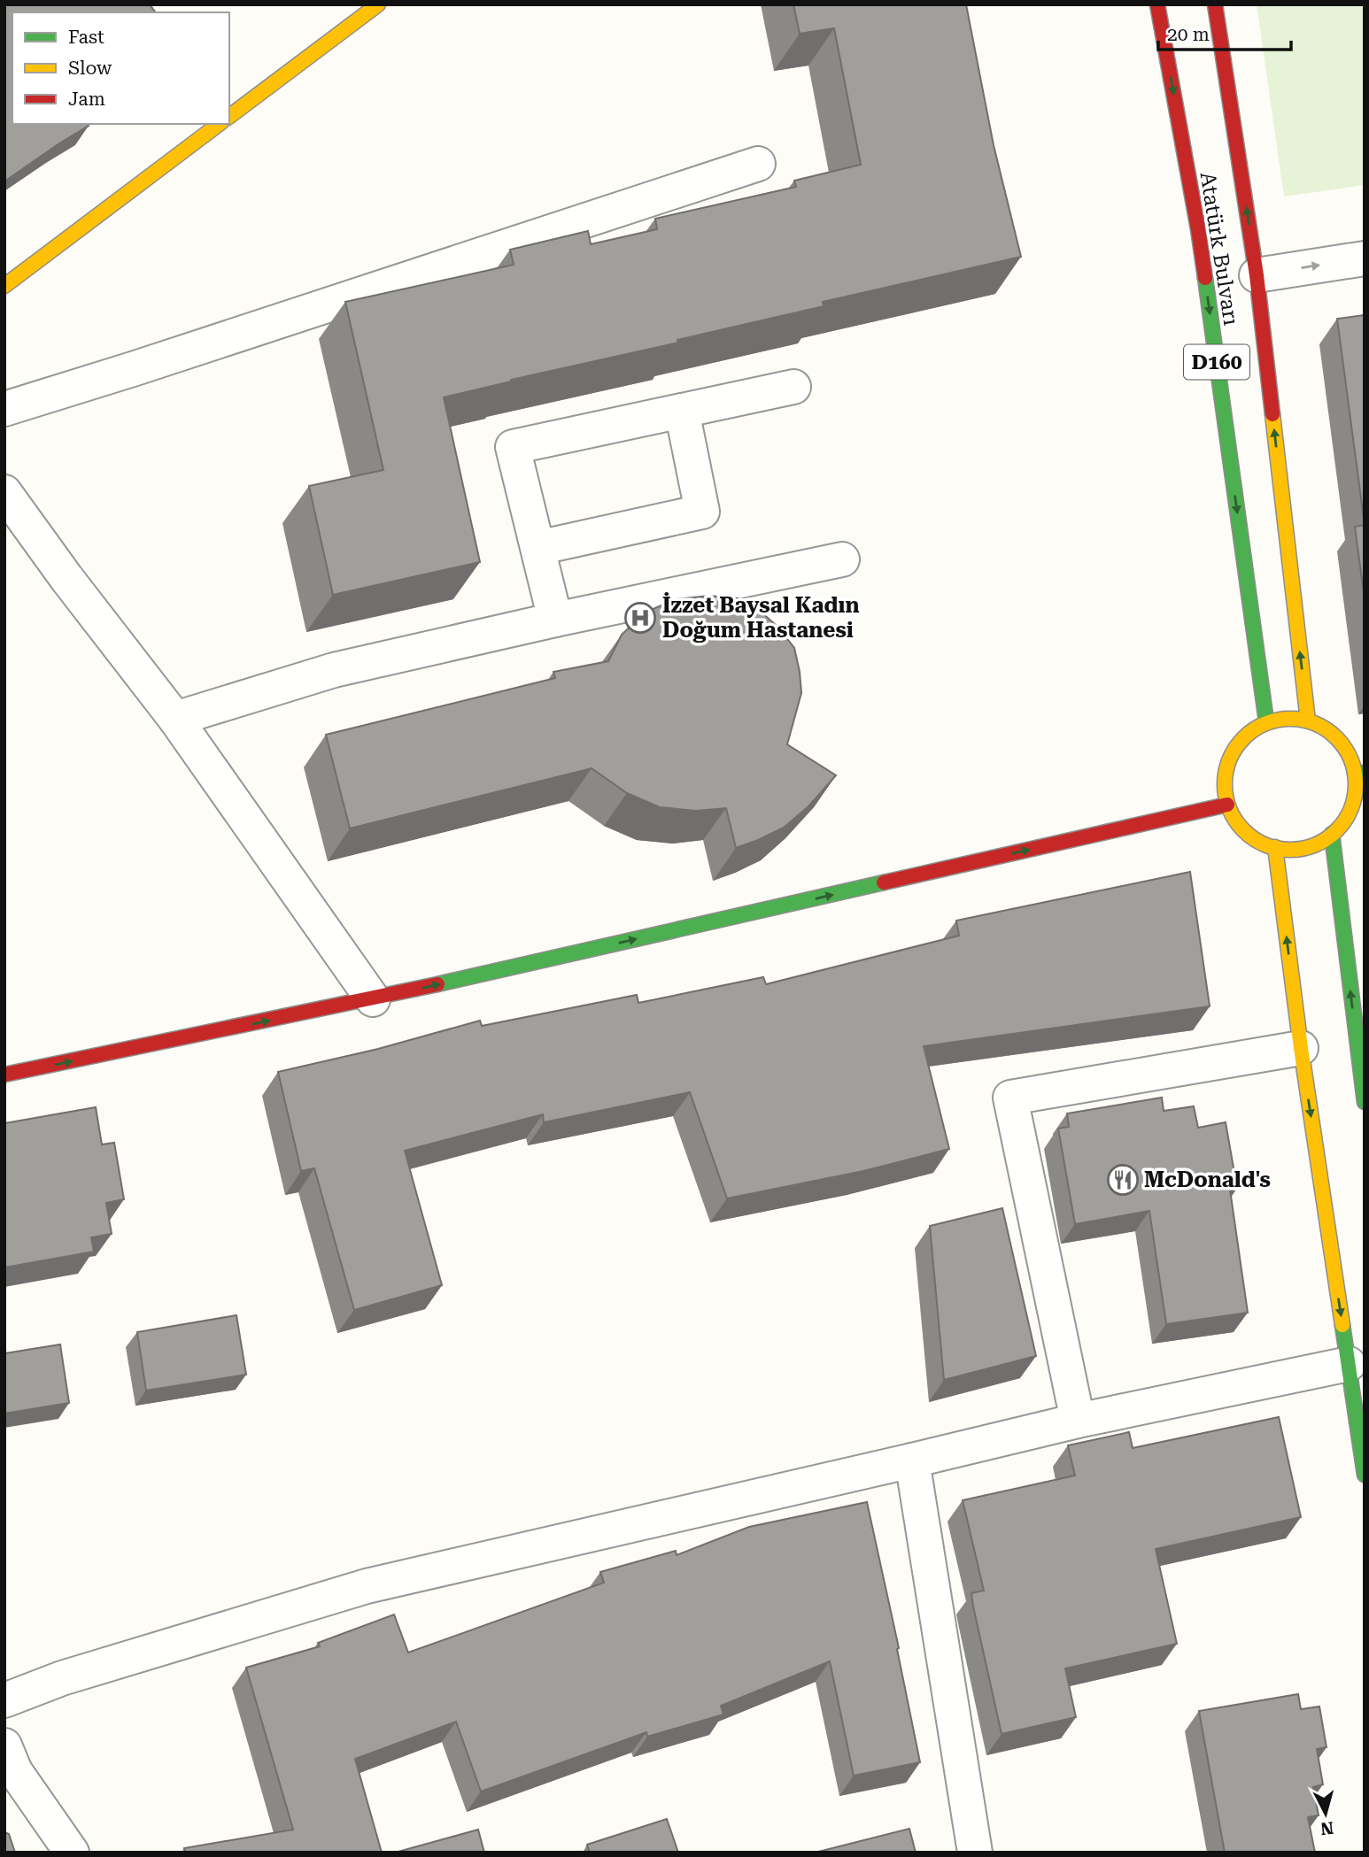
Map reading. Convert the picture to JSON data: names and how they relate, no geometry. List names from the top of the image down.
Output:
{
  "streets": {
    "main road": ["Atatürk Bulvarı", "D160"]
  },
  "places": {
    "hospital": ["İzzet Baysal Kadın Doğum Hastanesi"],
    "restaurant": ["McDonald's"]
  },
  "legend": ["Fast", "Slow", "Jam"],
  "scale_bar": "20 m",
  "north": "bottom"
}
